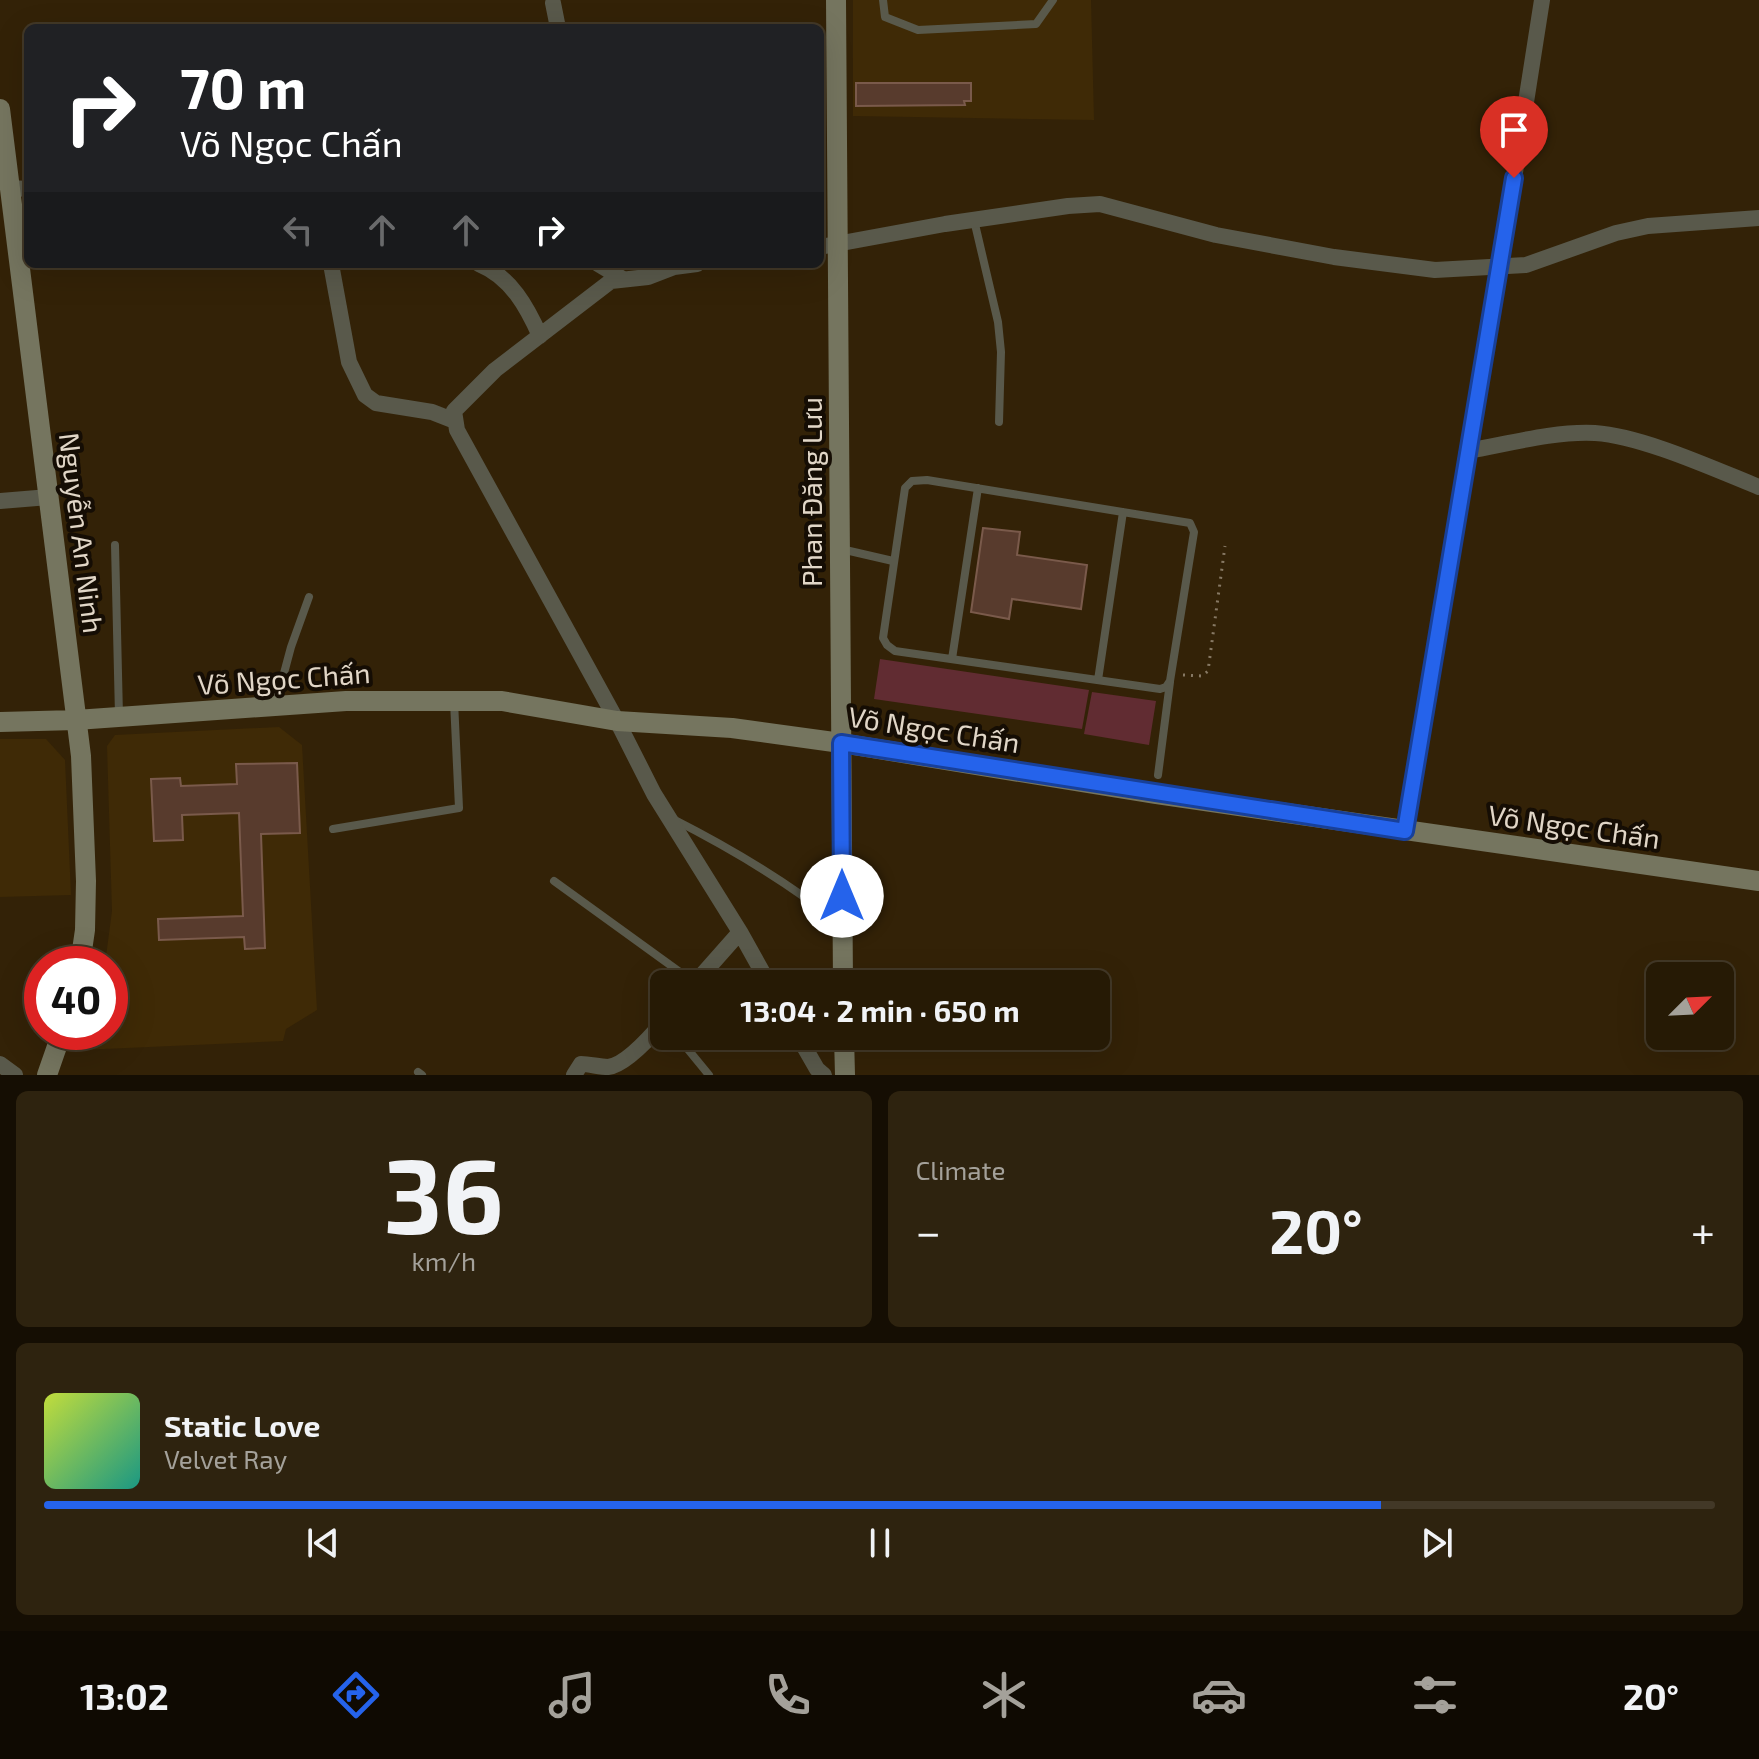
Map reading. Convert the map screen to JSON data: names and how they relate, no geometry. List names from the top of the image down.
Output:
{
  "streets": {
    "street": ["Phan Đăng Lưu", "Nguyễn An Ninh", "Võ Ngọc Chấn"]
  },
  "crossings": [
    ["Phan Đăng Lưu", "Võ Ngọc Chấn"],
    ["Nguyễn An Ninh", "Võ Ngọc Chấn"]
  ],
  "north": "top right",
  "page": {
    "turn": ["70 m", "Võ Ngọc Chấn"],
    "limit": "40",
    "trip": "13:04 · 2 min · 650 m",
    "tile": [
      ["36", "km/h"],
      "Climate"
    ],
    "heat": ["−", "20°", "+"],
    "song": ["Static Love", "Velvet Ray"],
    "tabs": ["13:02", "20°"]
  }
}
